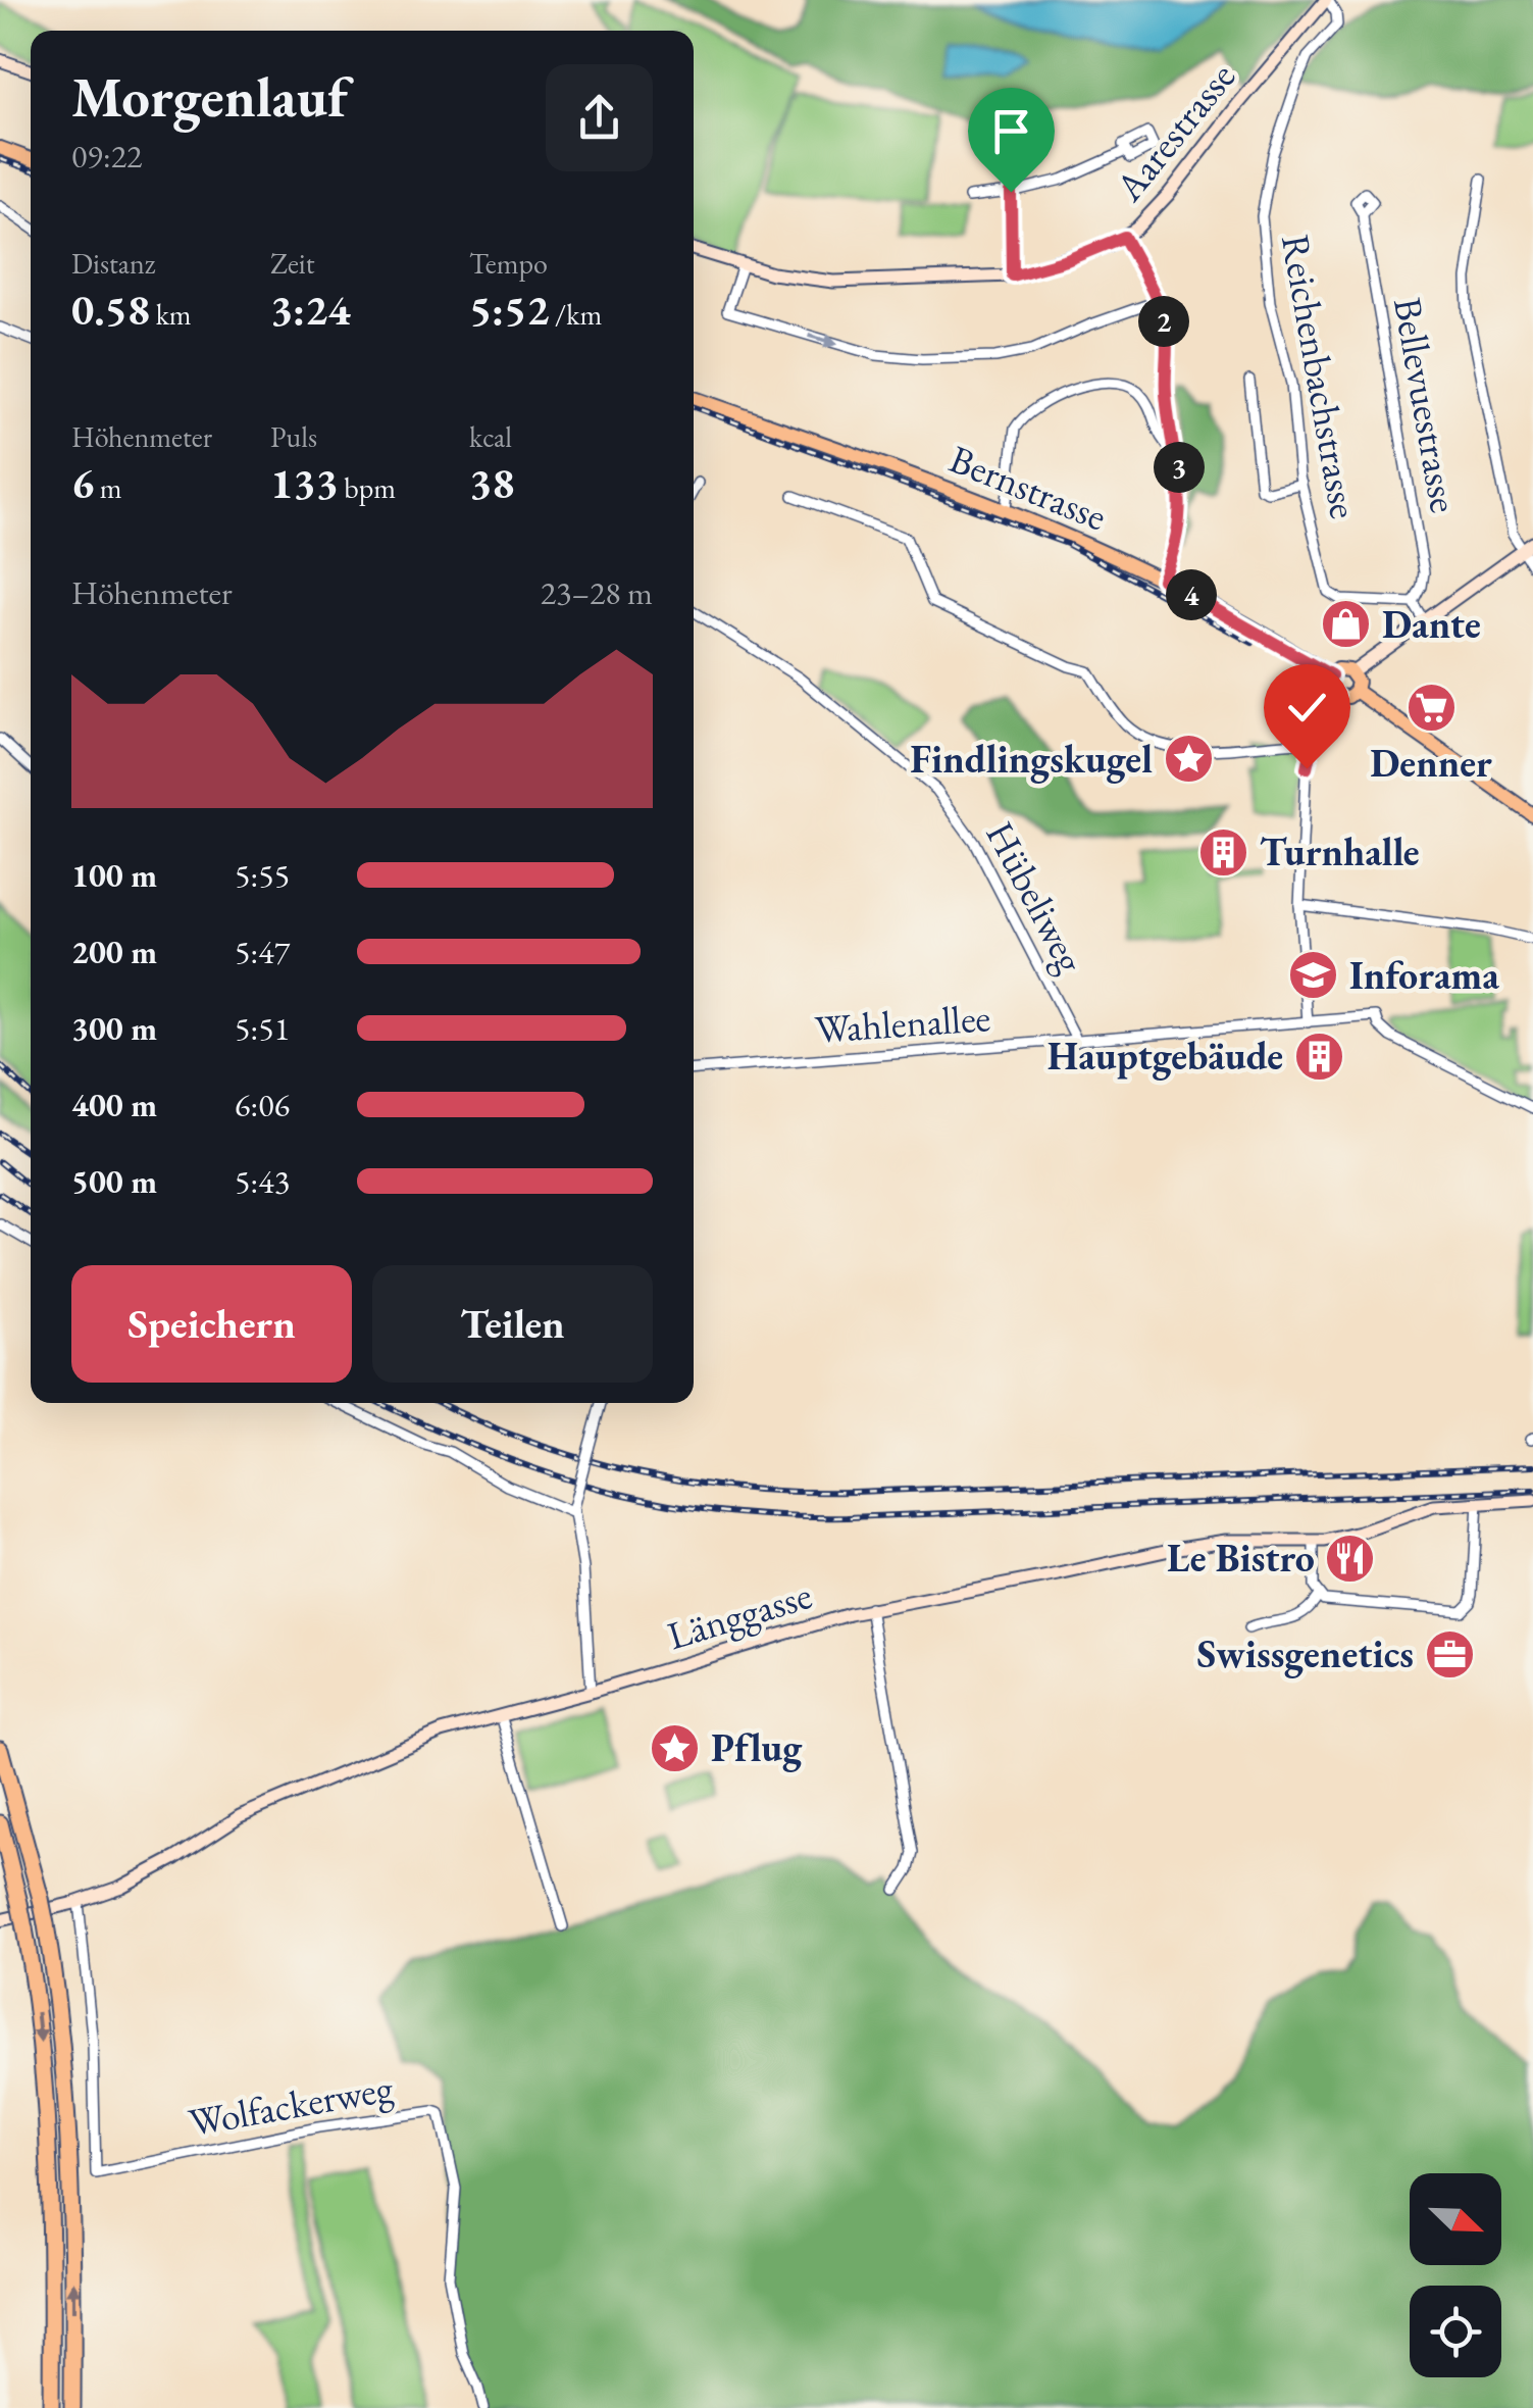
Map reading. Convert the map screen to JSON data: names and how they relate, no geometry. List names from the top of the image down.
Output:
{
  "streets": {
    "main road": ["Bernstrasse"],
    "street": [
      "Aarestrasse",
      "Reichenbachstrasse",
      "Bellevuestrasse",
      "Hübeliweg",
      "Wahlenallee",
      "Länggasse",
      "Wolfackerweg"
    ]
  },
  "crossings": [
    ["Aarestrasse", "Reichenbachstrasse"],
    ["Reichenbachstrasse", "Bellevuestrasse"],
    ["Hübeliweg", "Wahlenallee"],
    ["Länggasse", "Wolfackerweg"]
  ],
  "places": {
    "shop": ["Dante"],
    "supermarket": ["Denner"],
    "place": ["Findlingskugel", "Pflug"],
    "building": ["Turnhalle", "Hauptgebäude"],
    "school or university": ["Inforama"],
    "restaurant": ["Le Bistro"],
    "office": ["Swissgenetics"]
  },
  "north": "bottom right",
  "page": {
    "heading": ["Morgenlauf", "09:22"],
    "stats": [
      ["Distanz", "0.58 km"],
      ["Zeit", "3:24"],
      ["Tempo", "5:52 /km"],
      ["Höhenmeter", "6 m"],
      ["Puls", "133 bpm"],
      ["kcal", "38"]
    ],
    "pins": ["2", "3", "4"],
    "chart": ["Höhenmeter", "23–28 m"],
    "list": [
      {
        "name": "100 m",
        "note": "5:55"
      },
      {
        "name": "200 m",
        "note": "5:47"
      },
      {
        "name": "300 m",
        "note": "5:51"
      },
      {
        "name": "400 m",
        "note": "6:06"
      },
      {
        "name": "500 m",
        "note": "5:43"
      }
    ],
    "buttons": ["Speichern", "Teilen"]
  }
}
